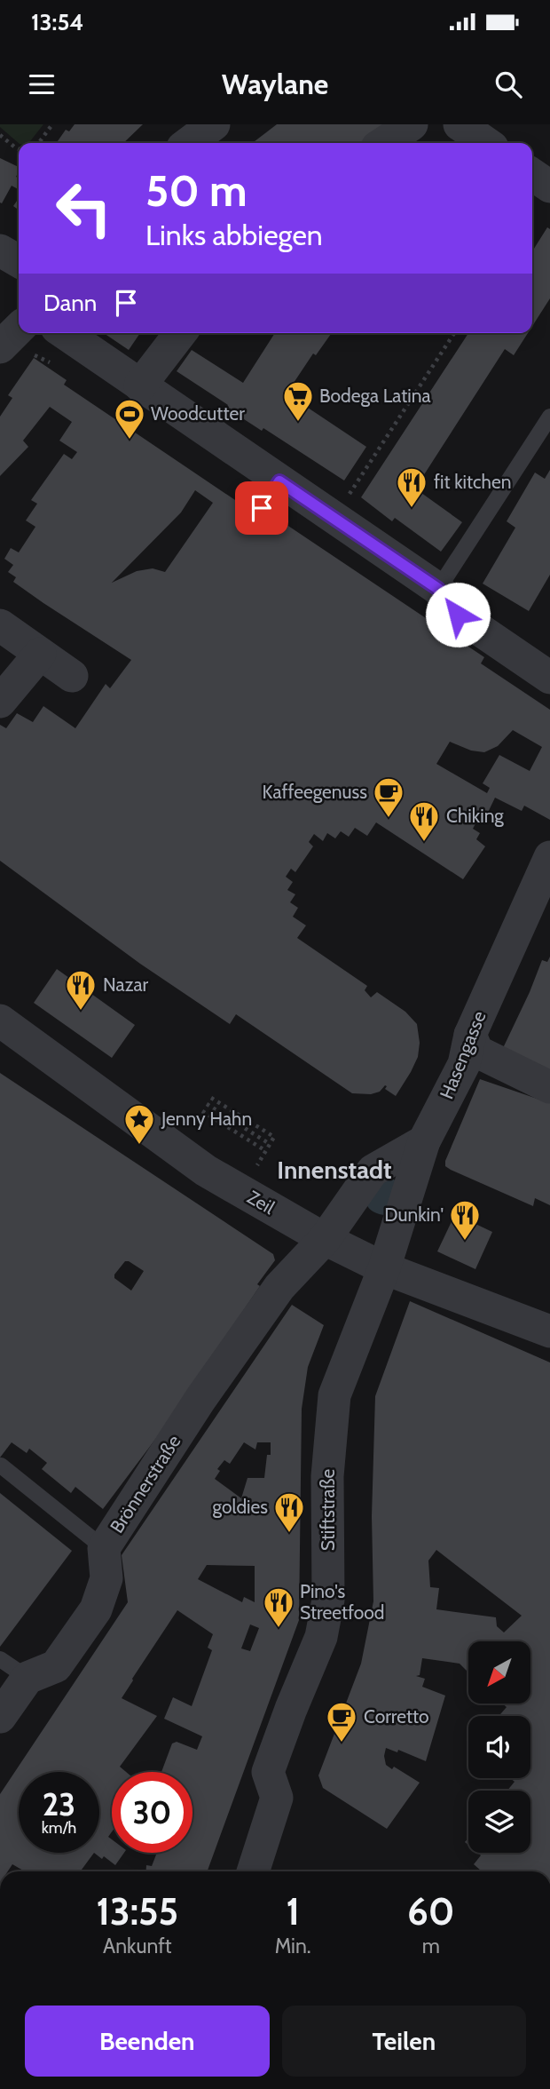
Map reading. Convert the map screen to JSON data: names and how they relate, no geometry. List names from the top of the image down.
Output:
{
  "streets": {
    "street": [
      "Hasengasse",
      "Zeil",
      "Brönnerstraße",
      "Stiftstraße"
    ]
  },
  "crossings": [
    ["Hasengasse", "Stiftstraße"],
    ["Zeil", "Brönnerstraße"],
    ["Zeil", "Stiftstraße"]
  ],
  "districts": ["Innenstadt"],
  "places": {
    "supermarket": ["Bodega Latina"],
    "sports": ["Woodcutter"],
    "restaurant": [
      "fit kitchen",
      "Chiking",
      "Nazar",
      "Dunkin'",
      "goldies",
      "Pino's Streetfood"
    ],
    "cafe": ["Kaffeegenuss", "Corretto"],
    "place": ["Jenny Hahn"]
  },
  "north": "bottom left",
  "page": {
    "status": "13:54",
    "header": "Waylane",
    "turn": ["50 m", "Links abbiegen"],
    "then": "Dann",
    "speed": "23 km/h",
    "limit": "30",
    "eta": [
      "13:55",
      "Ankunft",
      "1",
      "Min.",
      "60",
      "m"
    ],
    "buttons": ["Beenden", "Teilen"]
  }
}
